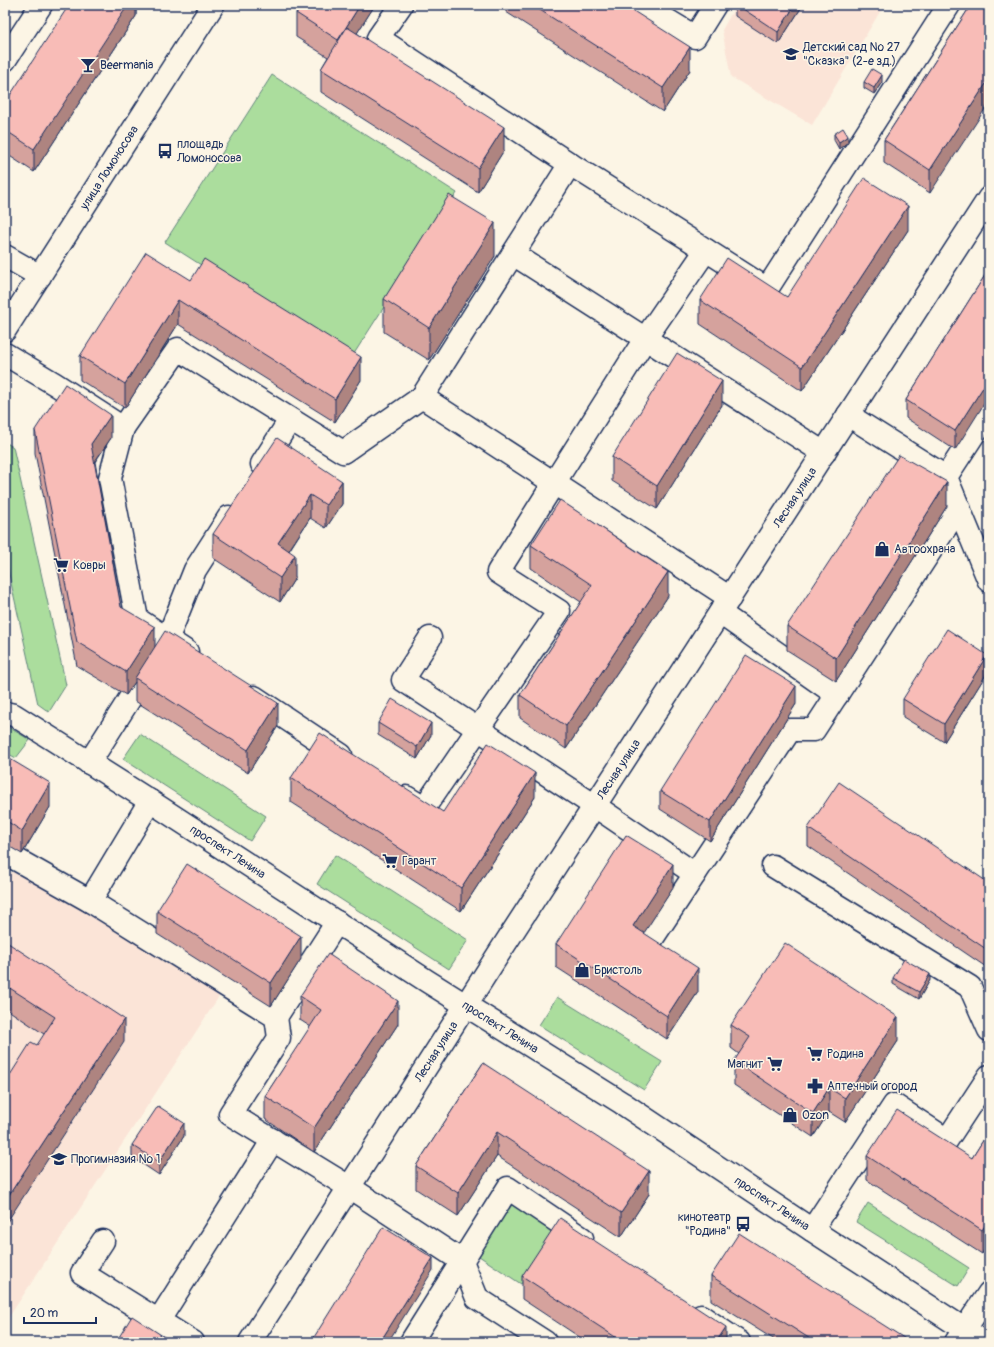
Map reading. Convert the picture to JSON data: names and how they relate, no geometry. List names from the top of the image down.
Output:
{
  "streets": {
    "main road": ["улица Ломоносова", "Лесная улица", "проспект Ленина"]
  },
  "crossings": [
    ["Лесная улица", "проспект Ленина"]
  ],
  "places": {
    "school or university": ["Детский сад № 27 \"Сказка\" (2-е зд.)", "Прогимназия № 1"],
    "bar": ["Beermania"],
    "bus stop": ["площадь Ломоносова", "кинотеатр \"Родина\""],
    "shop": ["Автоохрана", "Бристоль", "Ozon"],
    "supermarket": [
      "Ковры",
      "Гарант",
      "Родина",
      "Магнит"
    ],
    "pharmacy": ["Аптечный огород"]
  },
  "scale_bar": "20 m"
}
